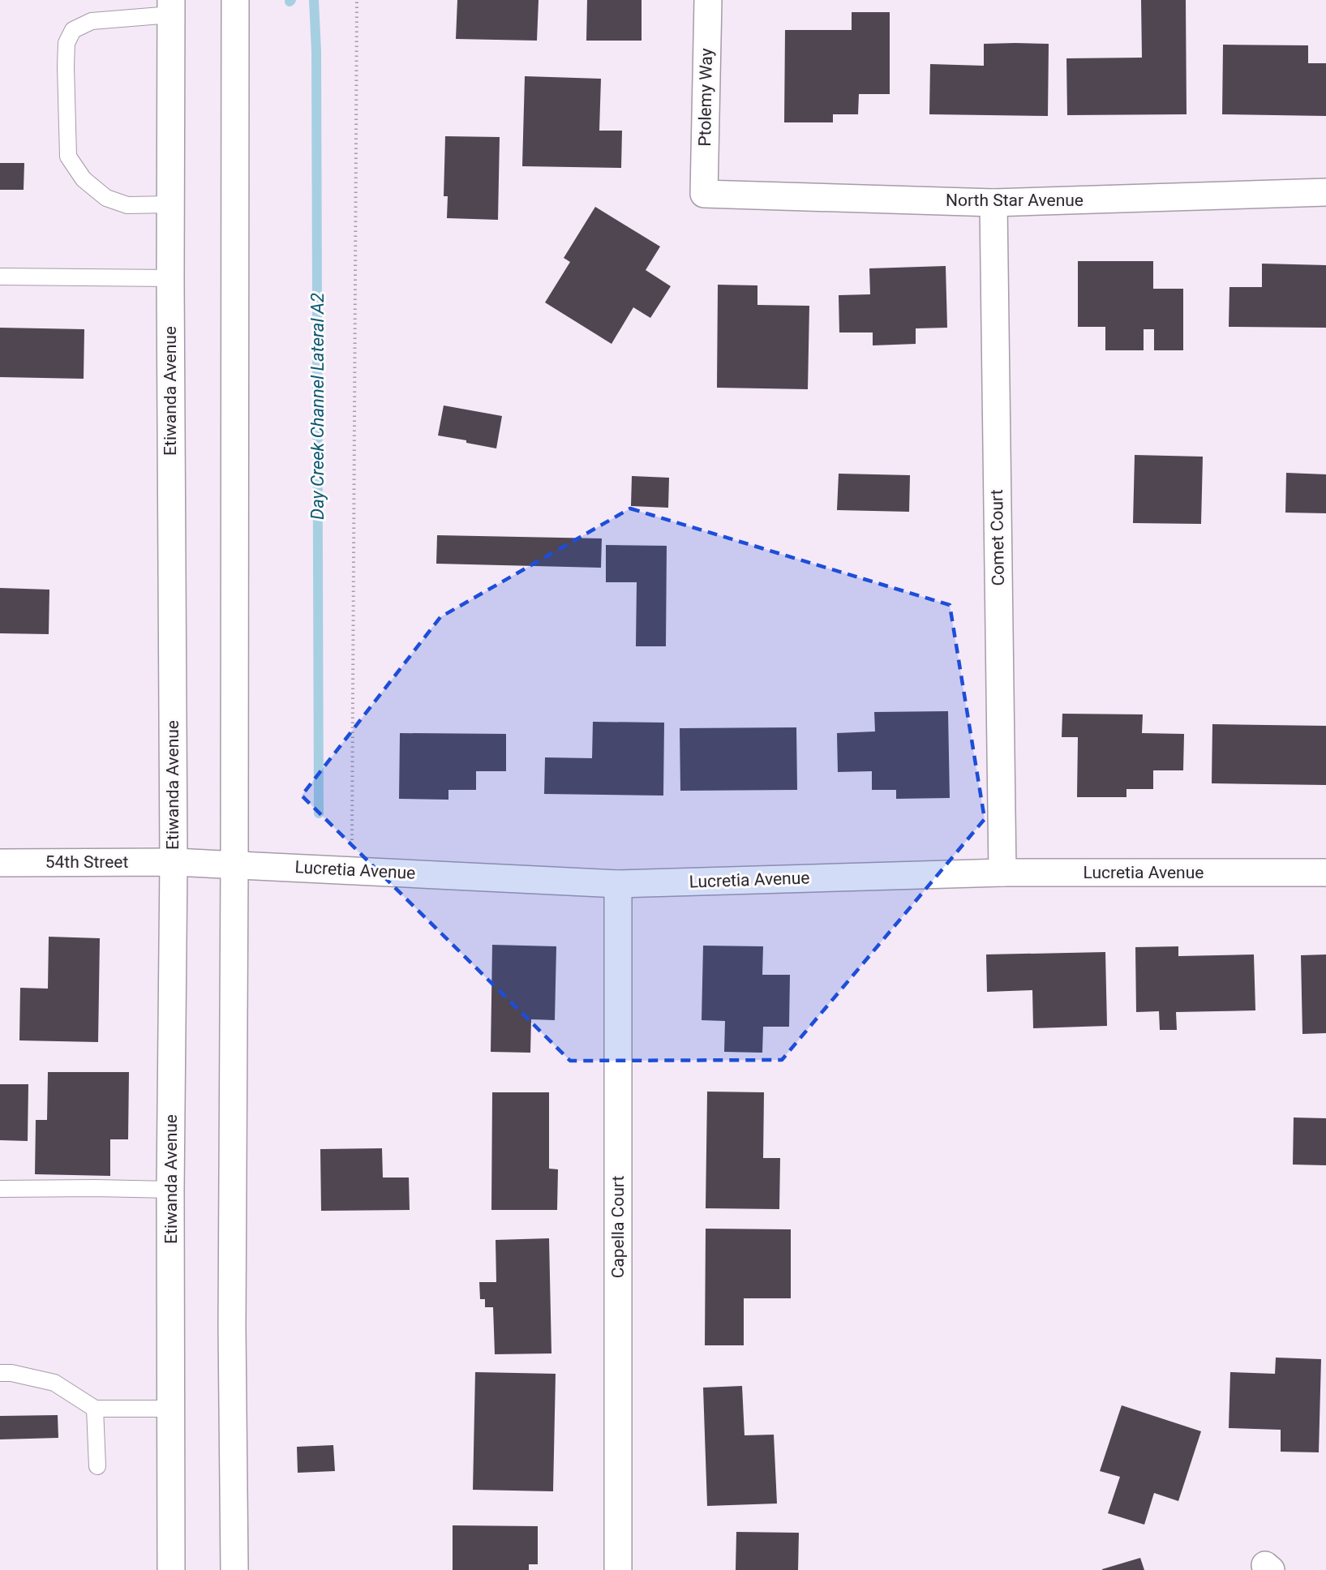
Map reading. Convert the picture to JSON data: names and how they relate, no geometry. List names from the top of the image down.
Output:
{
  "streets": {
    "street": [
      "Ptolemy Way",
      "North Star Avenue",
      "Etiwanda Avenue",
      "Comet Court",
      "54th Street",
      "Lucretia Avenue",
      "Capella Court"
    ]
  },
  "crossings": [
    ["Ptolemy Way", "North Star Avenue"],
    ["North Star Avenue", "Comet Court"],
    ["Etiwanda Avenue", "54th Street"],
    ["Etiwanda Avenue", "Lucretia Avenue"],
    ["Comet Court", "Lucretia Avenue"],
    ["54th Street", "Lucretia Avenue"],
    ["Lucretia Avenue", "Capella Court"]
  ],
  "water": ["Day Creek Channel Lateral A2"]
}
